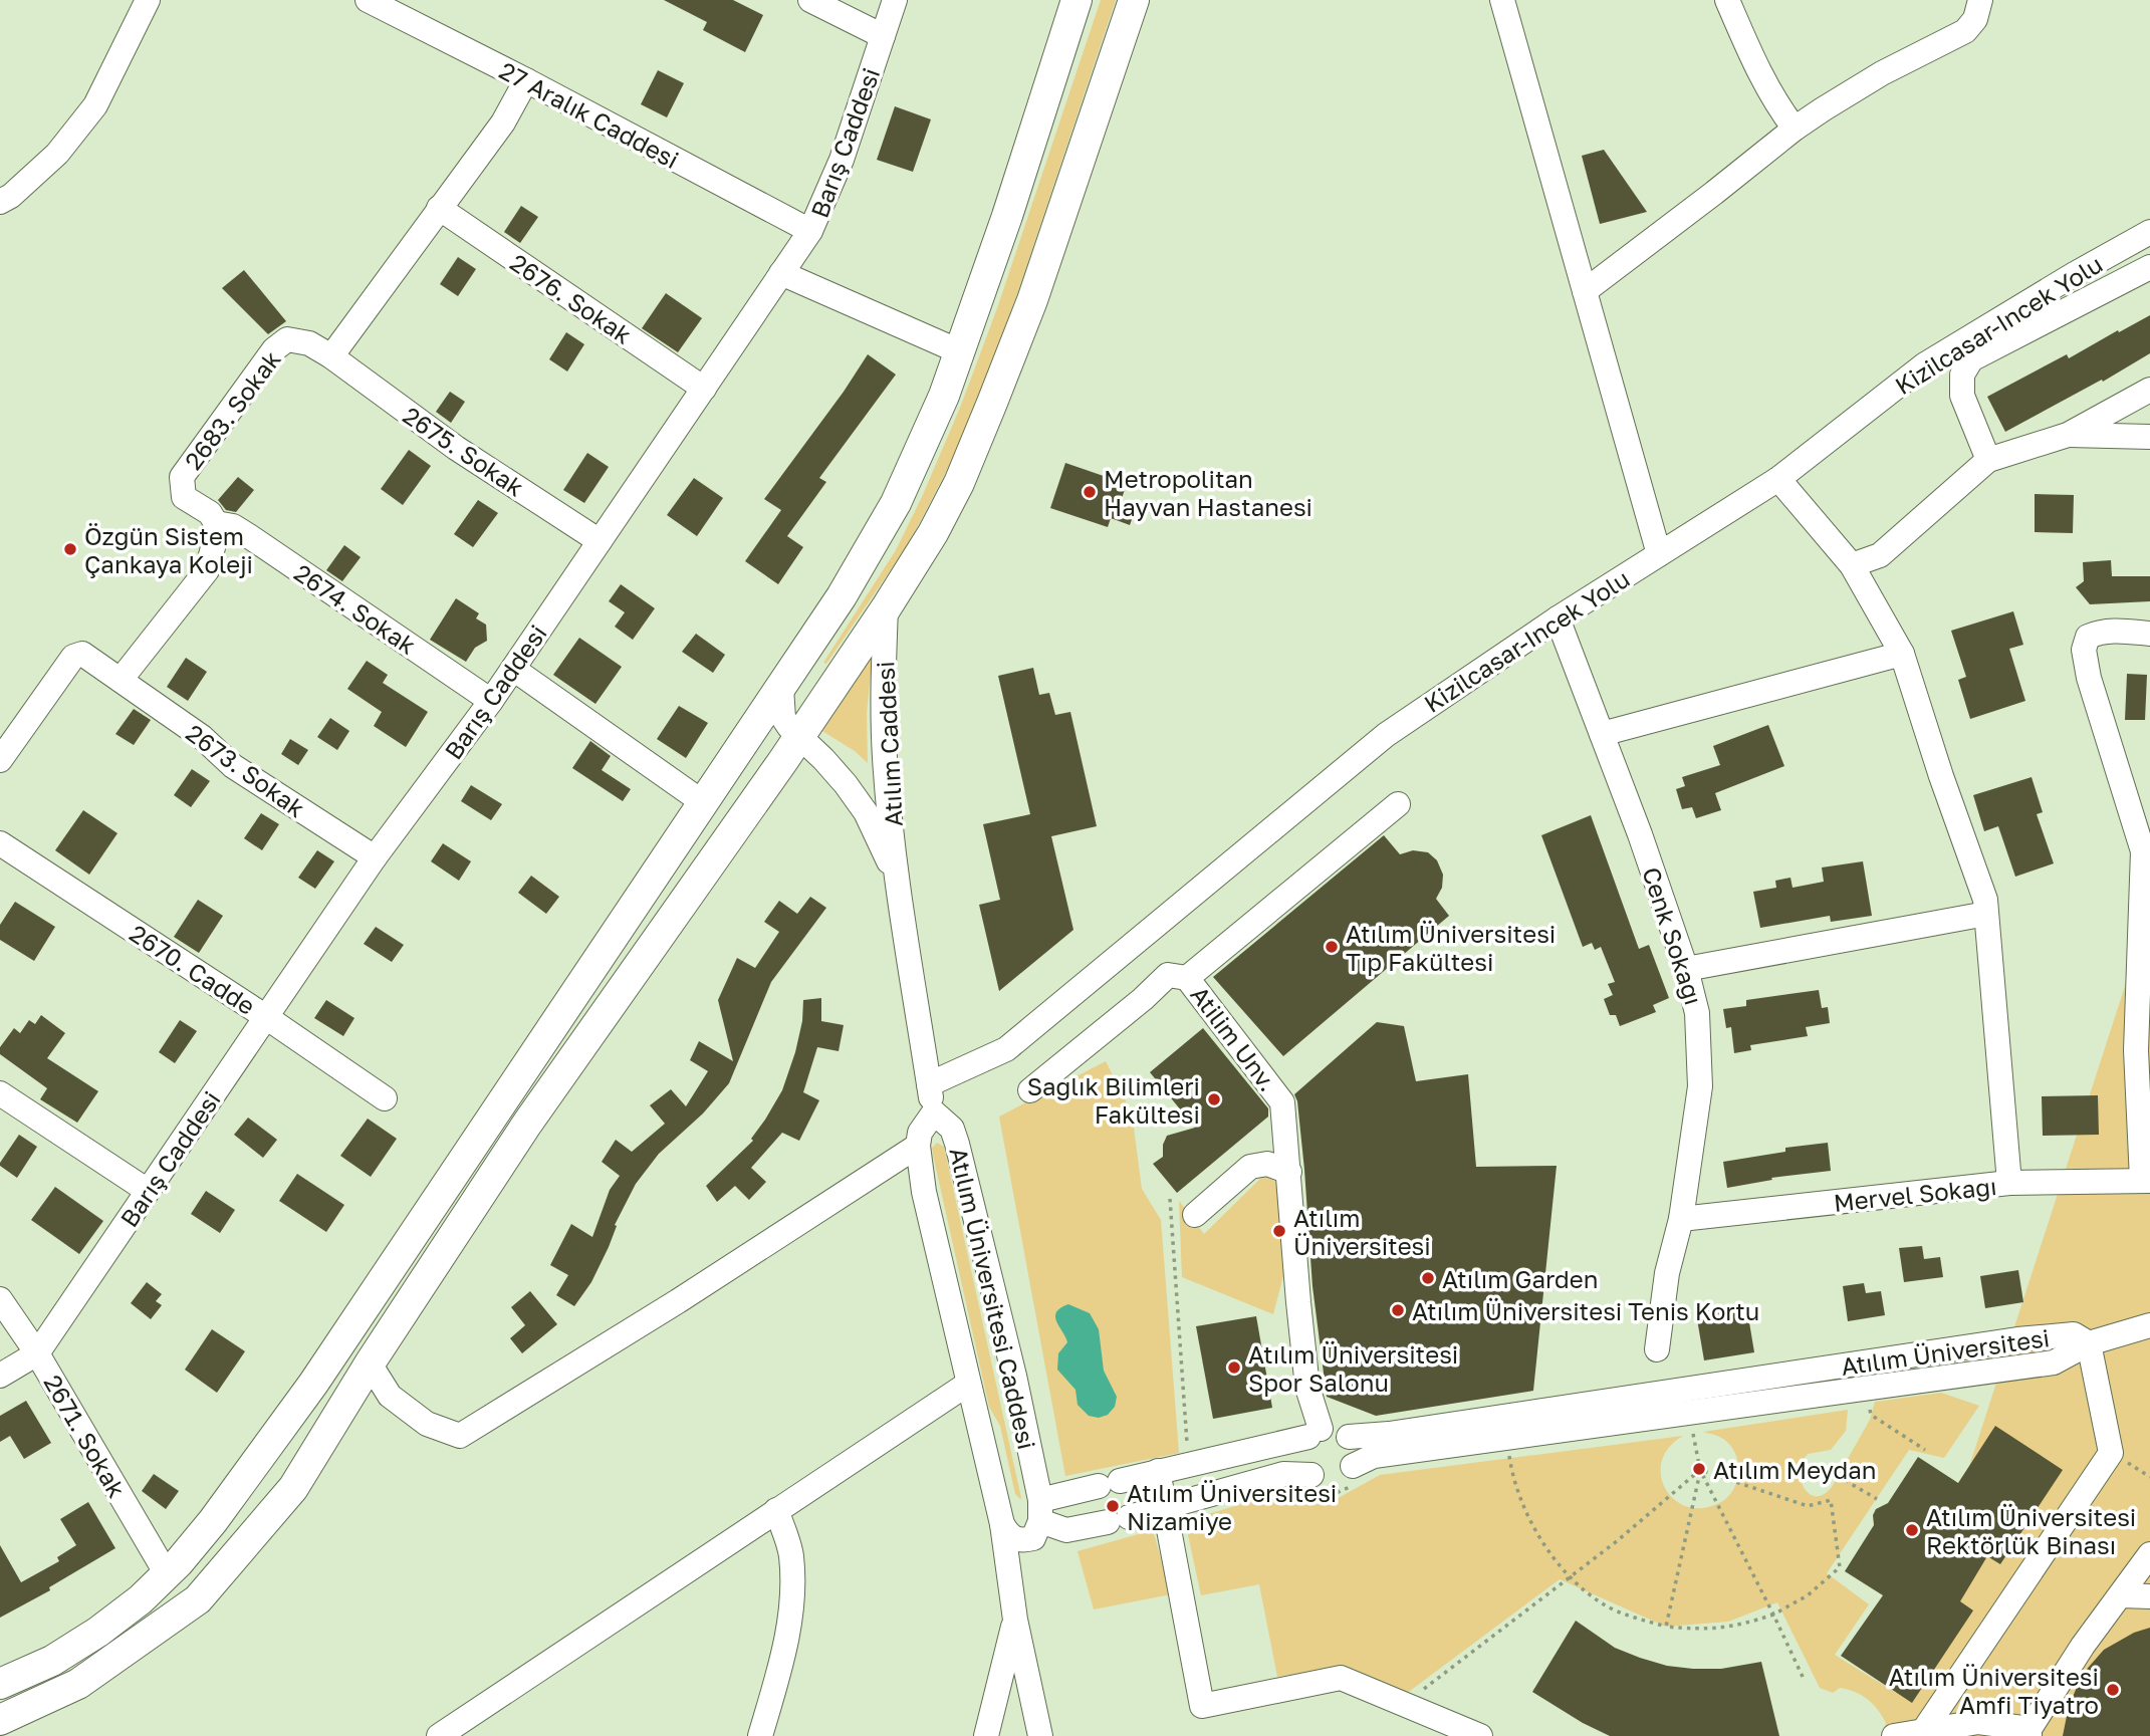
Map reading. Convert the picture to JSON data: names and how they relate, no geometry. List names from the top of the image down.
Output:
{
  "streets": {
    "street": [
      "27 Aralık Caddesi",
      "Barış Caddesi",
      "2676. Sokak",
      "Kizilcasar-Incek Yolu",
      "2683. Sokak",
      "2675. Sokak",
      "2674. Sokak",
      "Atılım Caddesi",
      "2673. Sokak",
      "Cenk Sokağı",
      "2670. Cadde",
      "Atilim Unv.",
      "Mervel Sokağı",
      "Atılım Üniversitesi Caddesi",
      "Atılım Üniversitesi",
      "2671. Sokak"
    ]
  },
  "crossings": [
    ["27 Aralık Caddesi", "Barış Caddesi"],
    ["Barış Caddesi", "2676. Sokak"],
    ["Barış Caddesi", "2675. Sokak"],
    ["Barış Caddesi", "2674. Sokak"],
    ["Barış Caddesi", "2673. Sokak"],
    ["Barış Caddesi", "2670. Cadde"],
    ["Barış Caddesi", "2671. Sokak"],
    ["Kizilcasar-Incek Yolu", "Atılım Caddesi"],
    ["Kizilcasar-Incek Yolu", "Cenk Sokağı"],
    ["2683. Sokak", "2675. Sokak"],
    ["2683. Sokak", "2674. Sokak"],
    ["Atılım Caddesi", "Atılım Üniversitesi Caddesi"],
    ["Cenk Sokağı", "Mervel Sokağı"],
    ["Atilim Unv.", "Atılım Üniversitesi"],
    ["Atılım Üniversitesi Caddesi", "Atılım Üniversitesi"]
  ],
  "places": [
    "Metropolitan Hayvan Hastanesi",
    "Özgün Sistem Çankaya Koleji",
    "Atılım Üniversitesi Tıp Fakültesi",
    "Sağlık Bilimleri Fakültesi",
    "Atılım Üniversitesi",
    "Atılım Garden",
    "Atılım Üniversitesi Tenis Kortu",
    "Atılım Üniversitesi Spor Salonu",
    "Atılım Meydan",
    "Atılım Üniversitesi Nizamiye",
    "Atılım Üniversitesi Rektörlük Binası",
    "Atılım Üniversitesi Amfi Tiyatro"
  ]
}
